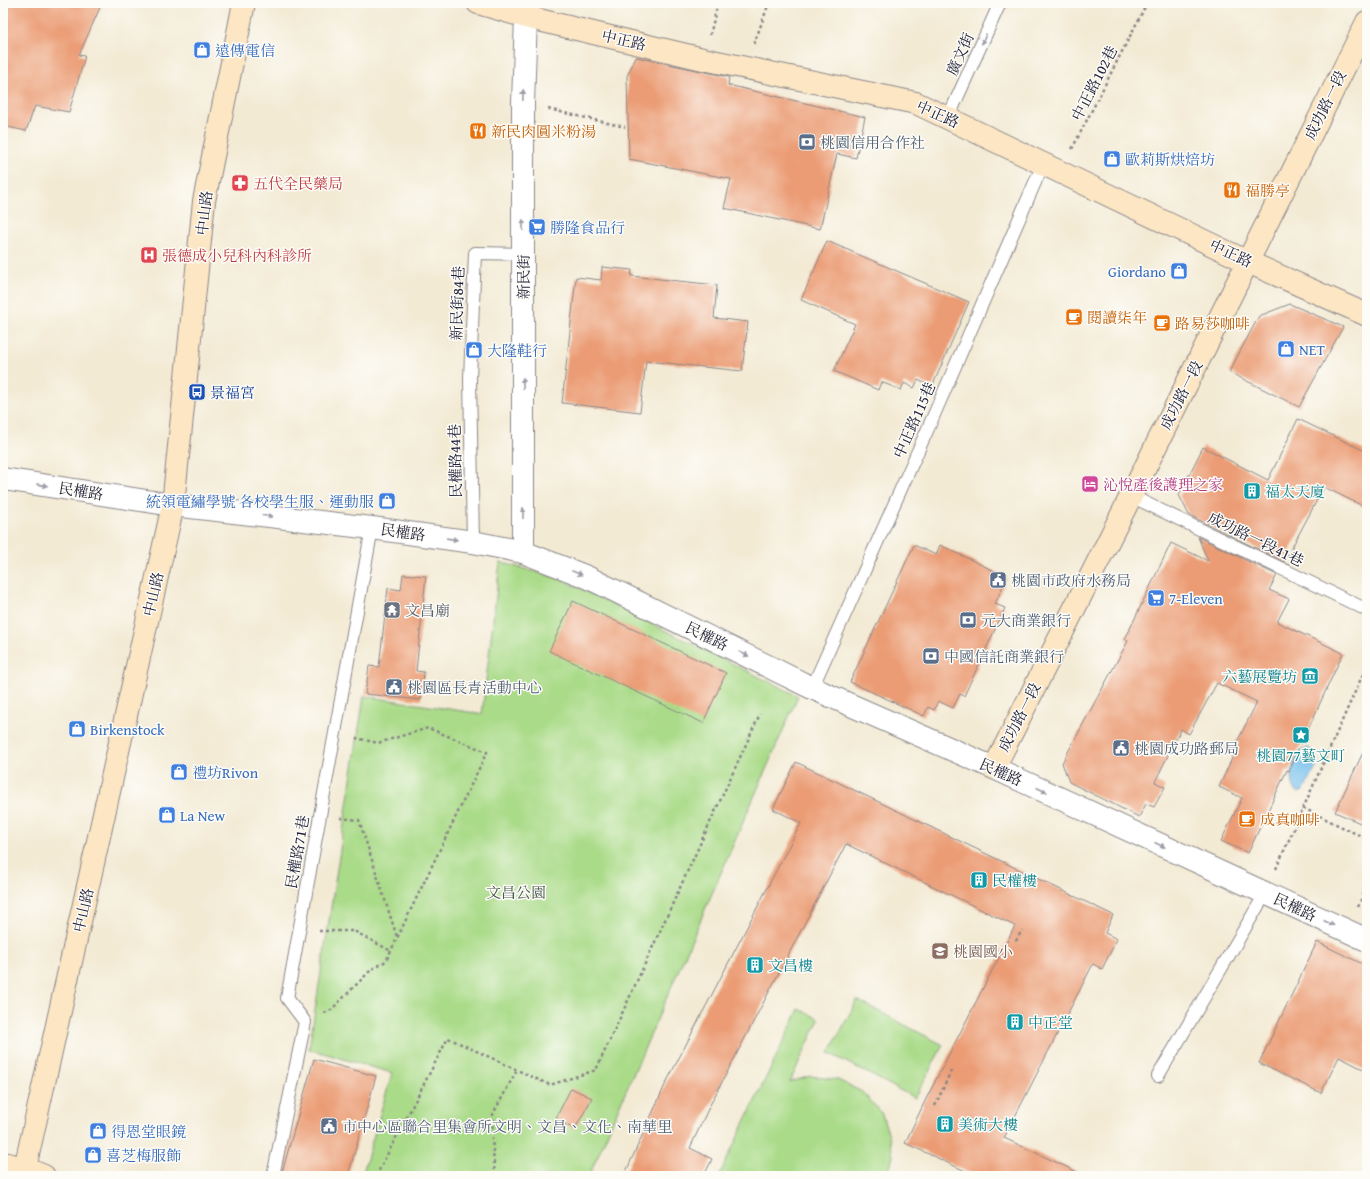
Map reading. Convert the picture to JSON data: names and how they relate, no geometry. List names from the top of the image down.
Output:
{
  "streets": {
    "street": [
      "中正路",
      "成功路一段",
      "中山路",
      "新民街",
      "民權路"
    ],
    "lane": [
      "廣文街",
      "新民街84巷",
      "中正路115巷",
      "民權路44巷",
      "成功路一段41巷",
      "民權路71巷"
    ],
    "path": ["中正路102巷"]
  },
  "crossings": [
    ["中正路", "廣文街"],
    ["中正路", "中正路102巷"],
    ["中正路", "成功路一段"],
    ["中正路", "新民街"],
    ["中正路", "中正路115巷"],
    ["中正路102巷", "中正路115巷"],
    ["成功路一段", "民權路"],
    ["成功路一段", "成功路一段41巷"],
    ["中山路", "民權路"],
    ["新民街", "新民街84巷"],
    ["新民街", "民權路"],
    ["新民街84巷", "民權路44巷"],
    ["中正路115巷", "民權路"],
    ["民權路44巷", "民權路"],
    ["民權路", "民權路71巷"]
  ],
  "one_way": ["廣文街", "新民街", "民權路"],
  "parks": ["文昌公園"],
  "places": {
    "shop": [
      "遠傳電信",
      "歐莉斯烘焙坊",
      "Giordano",
      "NET",
      "大隆鞋行",
      "統領電繡學號 各校學生服、運動服",
      "Birkenstock",
      "禮坊Rivon",
      "La New",
      "得恩堂眼鏡",
      "喜芝梅服飾"
    ],
    "restaurant": ["新民肉圓米粉湯", "福勝亭"],
    "bank": ["桃園信用合作社", "元大商業銀行", "中國信託商業銀行"],
    "pharmacy": ["五代全民藥局"],
    "supermarket": ["勝隆食品行", "7-Eleven"],
    "hospital": ["張德成小兒科內科診所"],
    "cafe": ["閱讀柒年", "路易莎咖啡", "成真咖啡"],
    "bus stop": ["景福宮"],
    "hotel": ["沁悅產後護理之家"],
    "building": [
      "福太天廈",
      "民權樓",
      "文昌樓",
      "中正堂",
      "美術大樓"
    ],
    "public building": [
      "桃園市政府水務局",
      "桃園區長青活動中心",
      "桃園成功路郵局",
      "市中心區聯合里集會所文明、文昌、文化、南華里"
    ],
    "temple": ["文昌廟"],
    "museum": ["六藝展覽坊"],
    "place": ["桃園77藝文町"],
    "school or university": ["桃園國小"]
  }
}
